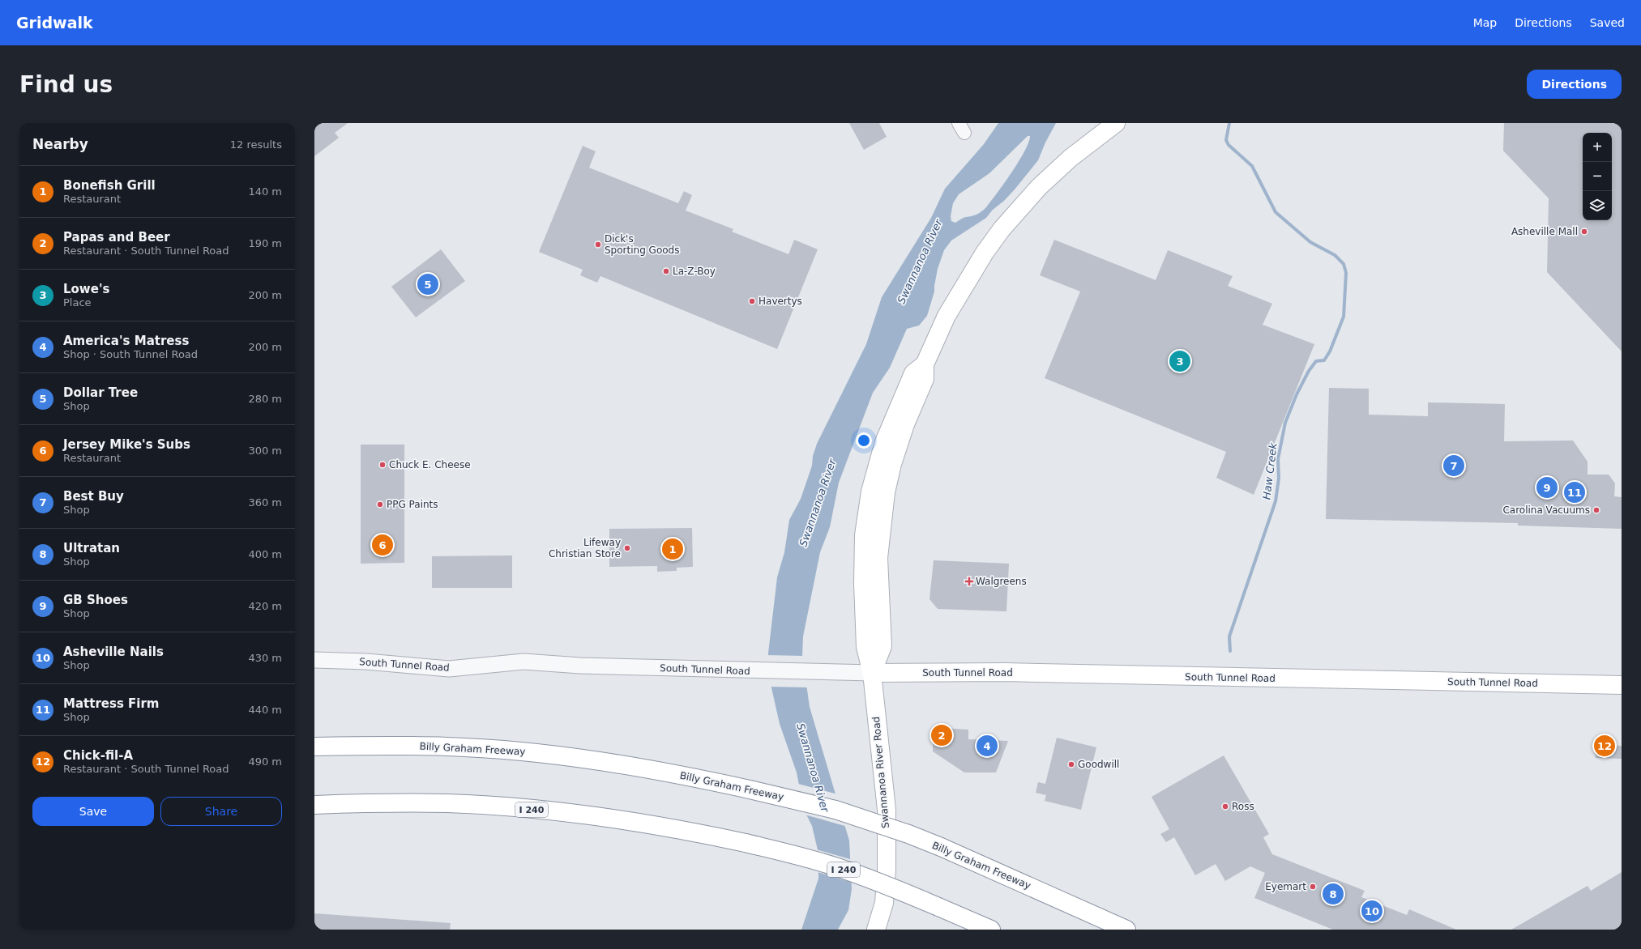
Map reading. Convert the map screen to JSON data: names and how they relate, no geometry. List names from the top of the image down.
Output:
{
  "streets": {
    "main road": [
      "South Tunnel Road",
      "Billy Graham Freeway",
      "Swannanoa River Road",
      "I 240"
    ]
  },
  "crossings": [
    ["South Tunnel Road", "Swannanoa River Road"]
  ],
  "water": ["Swannanoa River", "Haw Creek"],
  "places": {
    "other": [
      "Asheville Mall",
      "Dick's Sporting Goods",
      "La-Z-Boy",
      "Havertys",
      "Chuck E. Cheese",
      "PPG Paints",
      "Carolina Vacuums",
      "Lifeway Christian Store",
      "Goodwill",
      "Ross",
      "Eyemart"
    ],
    "health": ["Walgreens"]
  },
  "page": {
    "header": "Gridwalk",
    "nav": ["Map", "Directions", "Saved"],
    "buttons": [
      "Directions",
      ["Save", "Share"]
    ],
    "title": "Find us",
    "heading": ["Nearby", "12 results"],
    "map_buttons": ["+", "−"],
    "list": [
      {
        "mark": "1",
        "name": "Bonefish Grill",
        "note": "Restaurant",
        "value": "140 m"
      },
      {
        "mark": "2",
        "name": "Papas and Beer",
        "note": "Restaurant · South Tunnel Road",
        "value": "190 m"
      },
      {
        "mark": "3",
        "name": "Lowe's",
        "note": "Place",
        "value": "200 m"
      },
      {
        "mark": "4",
        "name": "America's Matress",
        "note": "Shop · South Tunnel Road",
        "value": "200 m"
      },
      {
        "mark": "5",
        "name": "Dollar Tree",
        "note": "Shop",
        "value": "280 m"
      },
      {
        "mark": "6",
        "name": "Jersey Mike's Subs",
        "note": "Restaurant",
        "value": "300 m"
      },
      {
        "mark": "7",
        "name": "Best Buy",
        "note": "Shop",
        "value": "360 m"
      },
      {
        "mark": "8",
        "name": "Ultratan",
        "note": "Shop",
        "value": "400 m"
      },
      {
        "mark": "9",
        "name": "GB Shoes",
        "note": "Shop",
        "value": "420 m"
      },
      {
        "mark": "10",
        "name": "Asheville Nails",
        "note": "Shop",
        "value": "430 m"
      },
      {
        "mark": "11",
        "name": "Mattress Firm",
        "note": "Shop",
        "value": "440 m"
      },
      {
        "mark": "12",
        "name": "Chick-fil-A",
        "note": "Restaurant · South Tunnel Road",
        "value": "490 m"
      }
    ],
    "pins": [
      "5",
      "3",
      "7",
      "9",
      "11",
      "6",
      "1",
      "2",
      "4",
      "12",
      "8",
      "10"
    ]
  }
}
